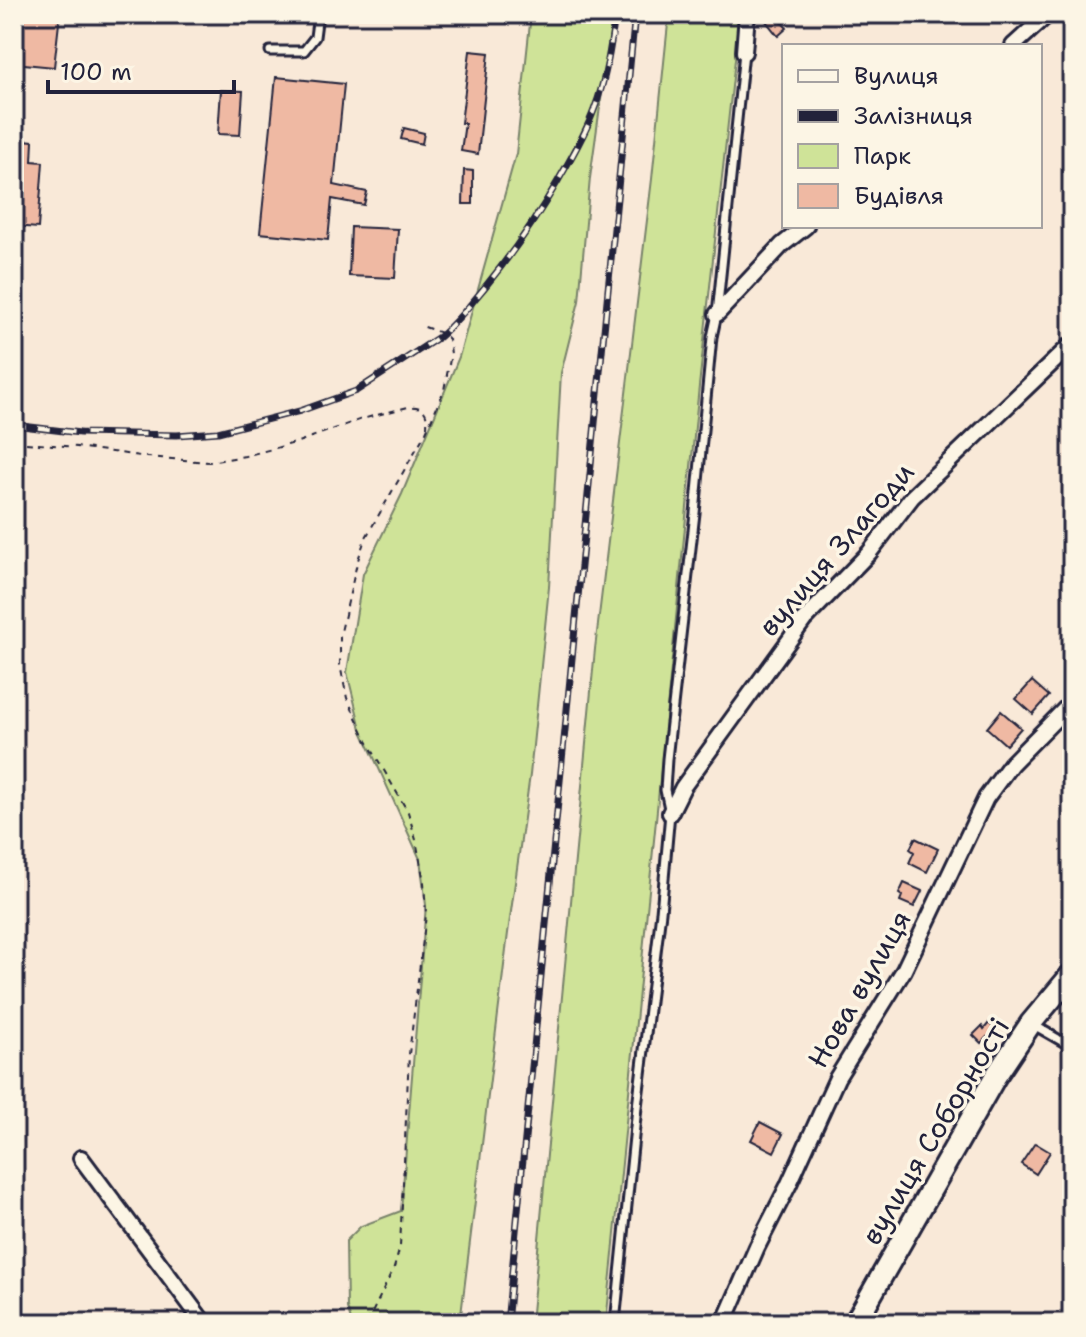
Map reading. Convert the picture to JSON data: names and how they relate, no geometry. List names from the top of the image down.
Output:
{
  "streets": {
    "street": ["вулиця Злагоди", "Нова вулиця", "вулиця Соборності"]
  },
  "legend": [
    "Вулиця",
    "Залізниця",
    "Парк",
    "Будівля"
  ],
  "scale_bar": "100 m"
}
